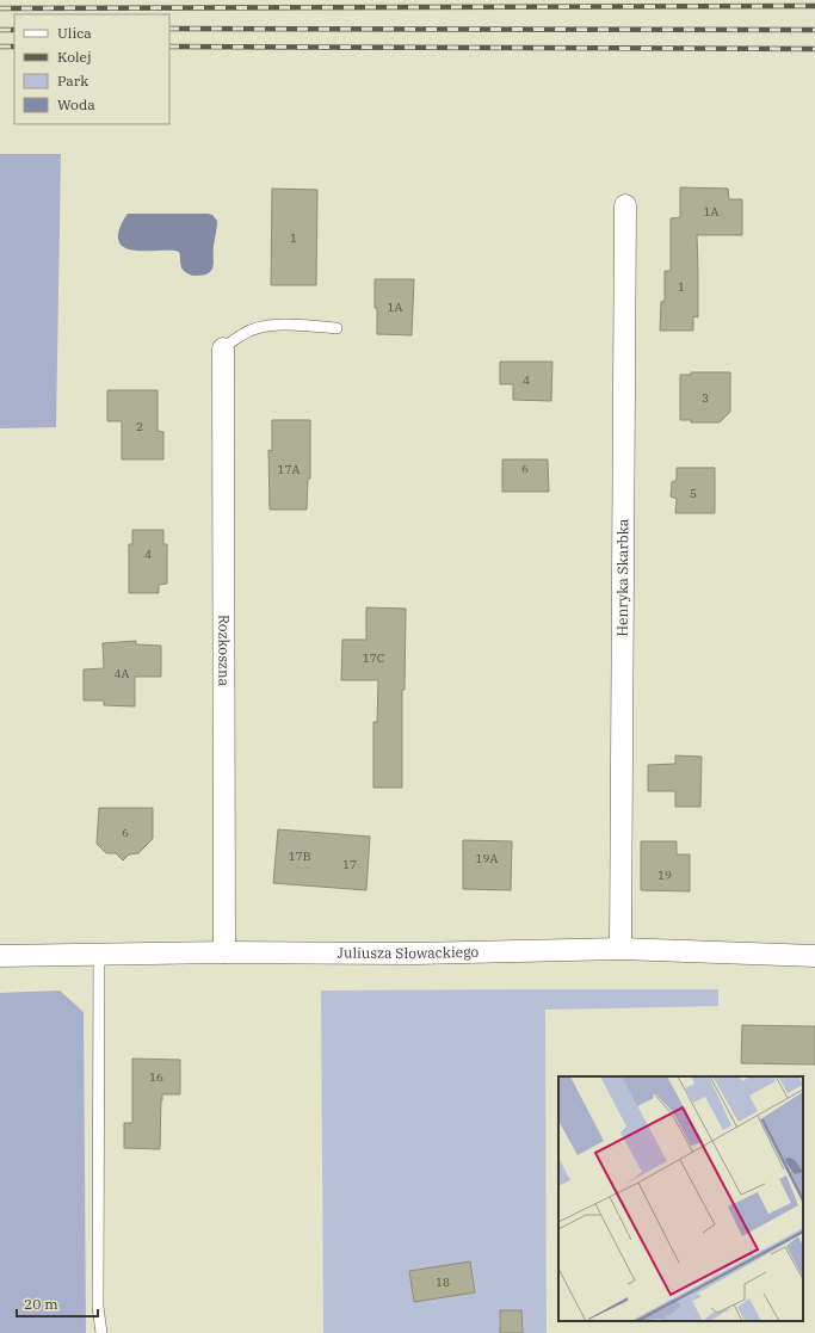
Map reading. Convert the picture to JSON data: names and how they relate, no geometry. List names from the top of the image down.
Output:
{
  "streets": {
    "street": ["Henryka Skarbka", "Rozkoszna", "Juliusza Słowackiego"]
  },
  "crossings": [
    ["Henryka Skarbka", "Juliusza Słowackiego"],
    ["Rozkoszna", "Juliusza Słowackiego"]
  ],
  "house_numbers": [
    "1A",
    "1",
    "1",
    "1A",
    "4",
    "3",
    "2",
    "6",
    "17A",
    "5",
    "4",
    "17C",
    "4A",
    "6",
    "17B",
    "19A",
    "17",
    "19",
    "16",
    "18"
  ],
  "legend": [
    "Ulica",
    "Kolej",
    "Park",
    "Woda"
  ],
  "scale_bar": "20 m"
}
